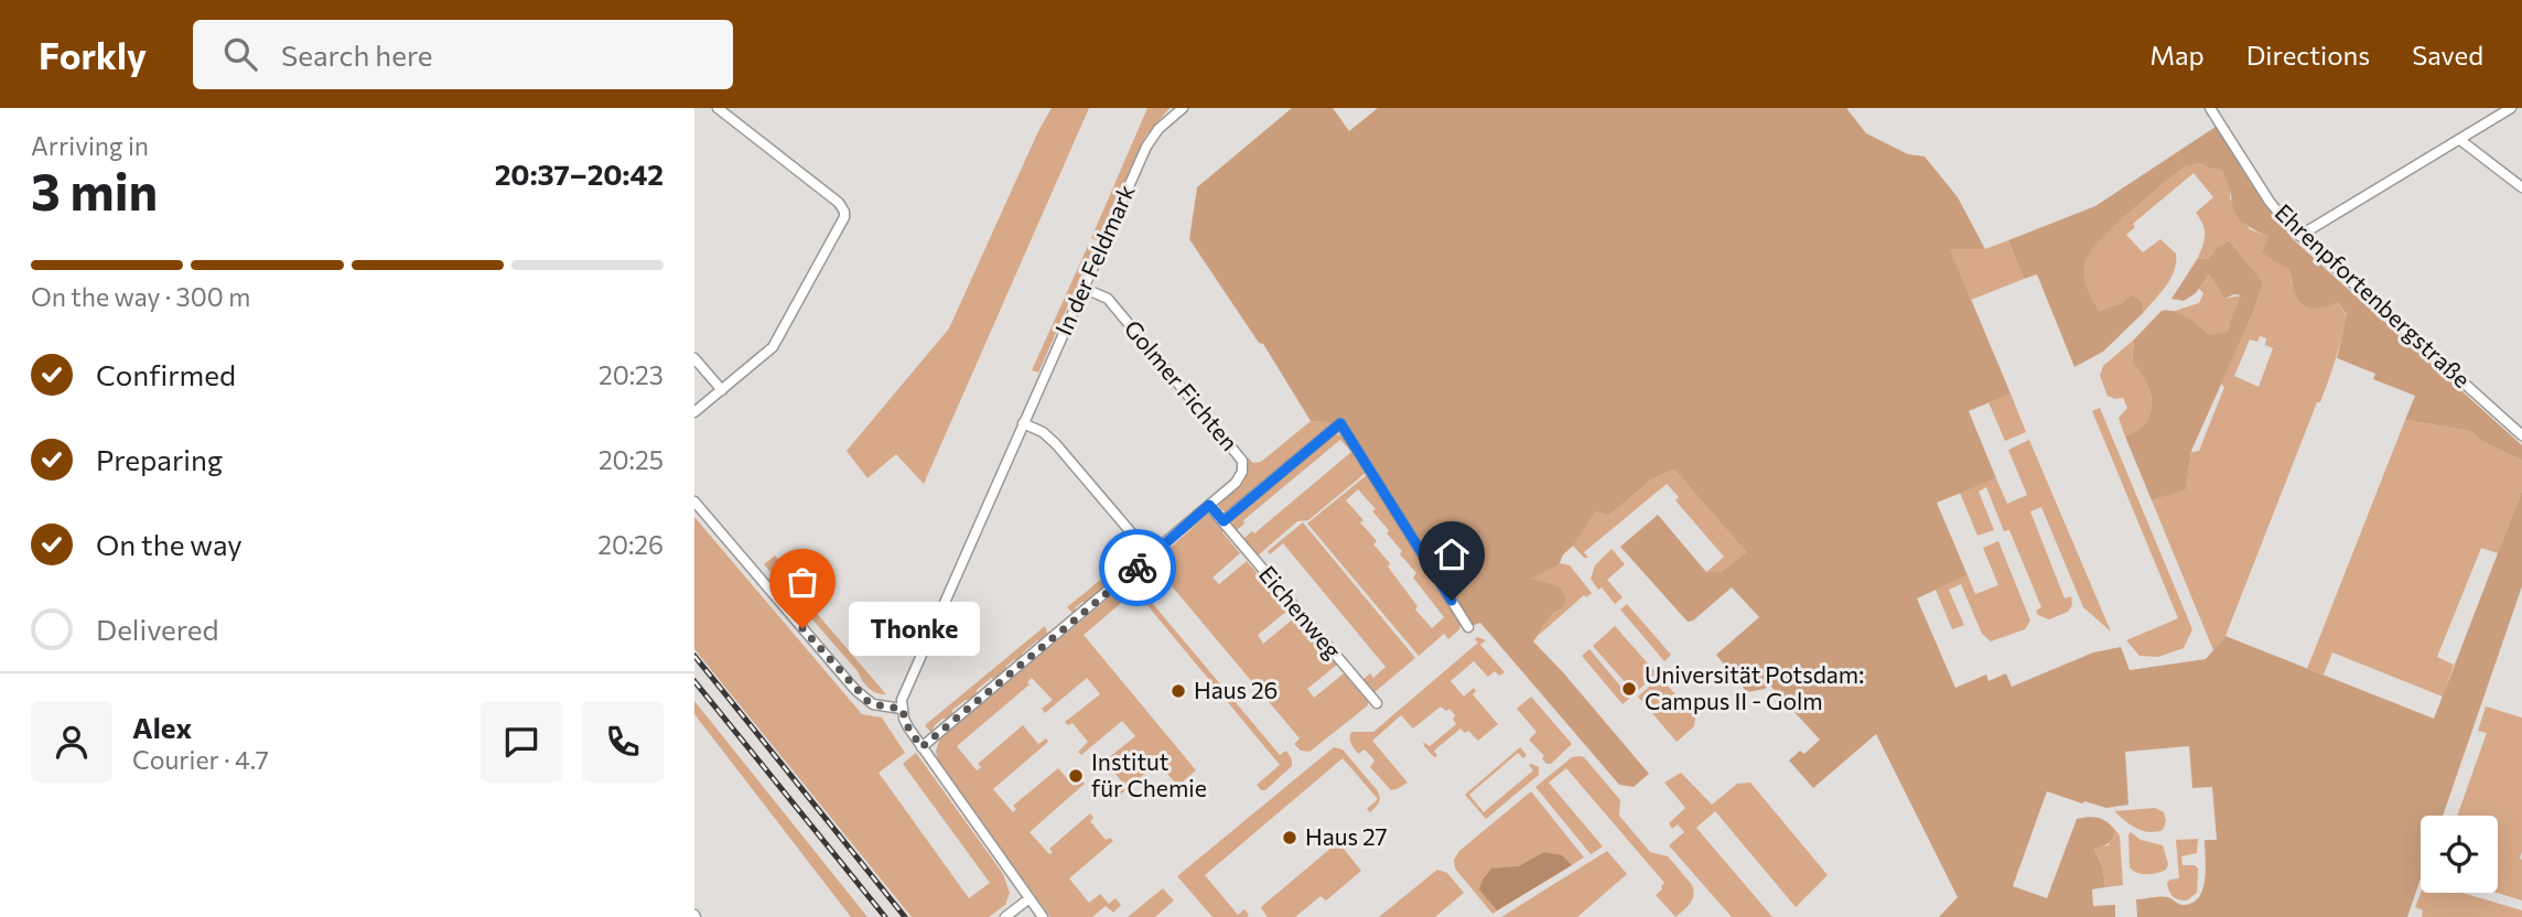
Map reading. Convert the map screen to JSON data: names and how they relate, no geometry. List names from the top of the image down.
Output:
{
  "streets": {
    "street": [
      "In der Feldmark",
      "Ehrenpfortenbergstraße",
      "Golmer Fichten",
      "Eichenweg"
    ]
  },
  "crossings": [
    ["In der Feldmark", "Golmer Fichten"],
    ["Golmer Fichten", "Eichenweg"]
  ],
  "places": [
    "Thonke",
    "Universität Potsdam: Campus II - Golm",
    "Haus 26",
    "Institut für Chemie",
    "Haus 27"
  ],
  "page": {
    "header": "Forkly",
    "search": "Search here",
    "nav": ["Map", "Directions", "Saved"],
    "heading": ["3 min", "Arriving in", "20:37–20:42"],
    "panel": ["Alex", "Courier · 4.7"],
    "bar": "On the way · 300 m",
    "list": [
      ["Confirmed", "20:23"],
      ["Preparing", "20:25"],
      ["On the way", "20:26"],
      "Delivered"
    ],
    "bubble": "Thonke"
  }
}
